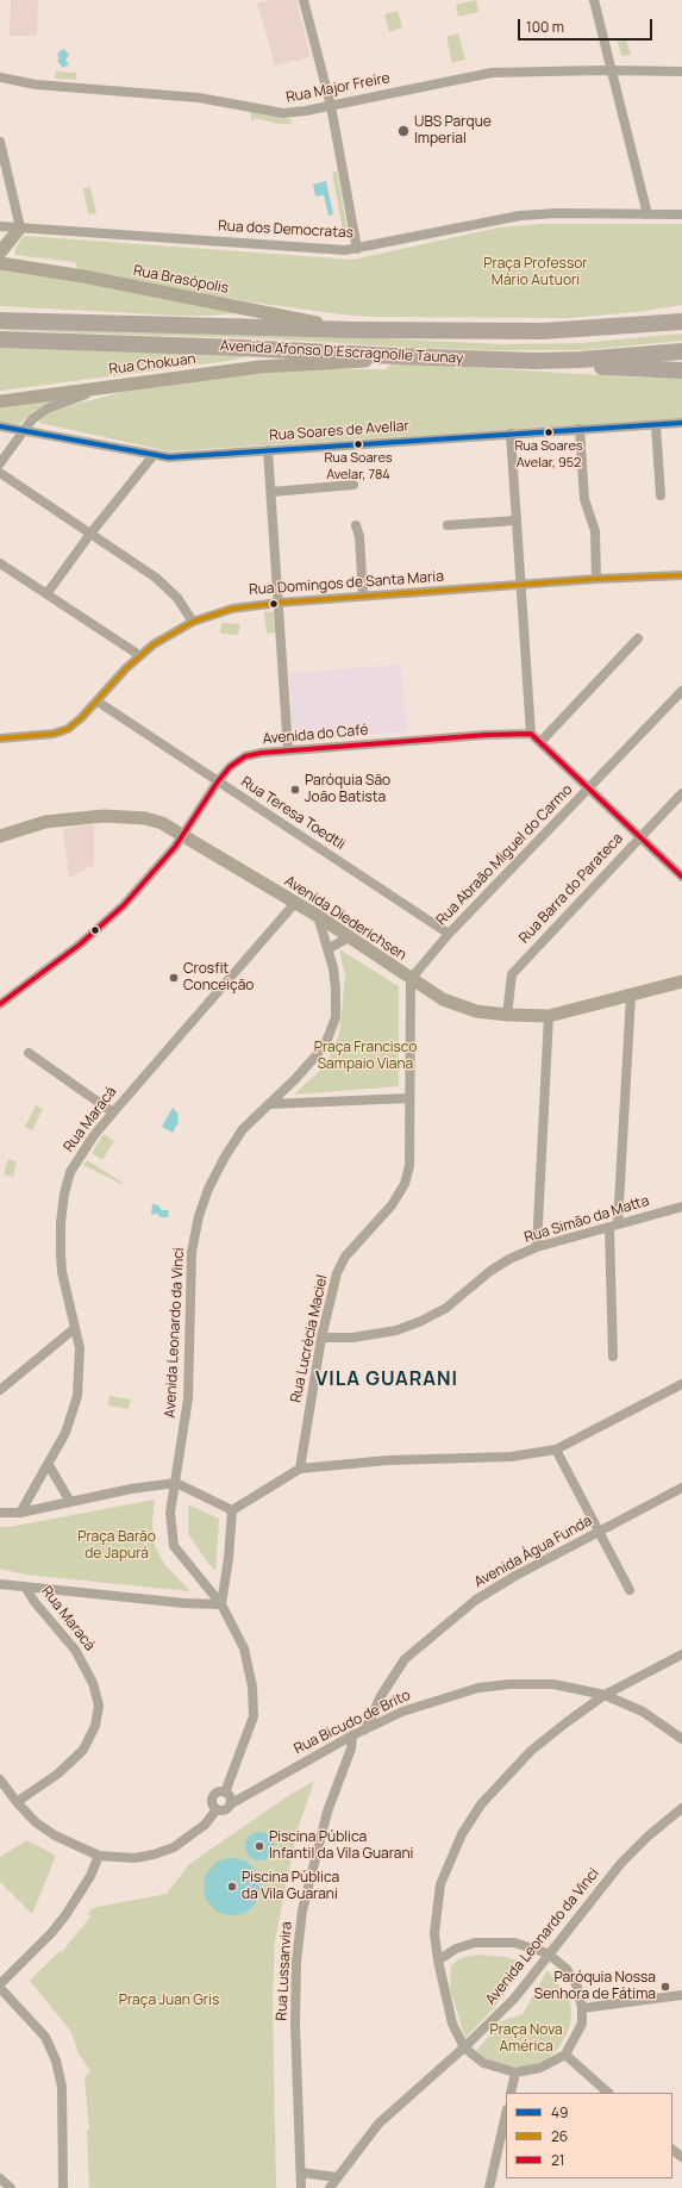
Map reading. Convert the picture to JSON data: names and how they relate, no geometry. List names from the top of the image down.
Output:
{
  "streets": {
    "highway": ["Avenida Afonso D'Escragnolle Taunay"],
    "street": [
      "Rua Major Freire",
      "Rua dos Democratas",
      "Rua Brasópolis",
      "Rua Chokuan",
      "Rua Soares de Avellar",
      "Rua Domingos de Santa Maria",
      "Avenida do Café",
      "Rua Teresa Toedtli",
      "Rua Abraão Miguel do Carmo",
      "Rua Barra do Parateca",
      "Avenida Diederichsen",
      "Rua Maracá",
      "Rua Simão da Matta",
      "Avenida Leonardo da Vinci",
      "Rua Lucrécia Maciel",
      "Avenida Água Funda",
      "Rua Bicudo de Brito",
      "Rua Lussanvira"
    ]
  },
  "crossings": [
    ["Rua Brasópolis", "Avenida Afonso D'Escragnolle Taunay"],
    ["Avenida Afonso D'Escragnolle Taunay", "Rua Chokuan"],
    ["Rua Domingos de Santa Maria", "Rua Teresa Toedtli"],
    ["Avenida do Café", "Rua Teresa Toedtli"],
    ["Avenida do Café", "Avenida Diederichsen"],
    ["Rua Teresa Toedtli", "Rua Abraão Miguel do Carmo"],
    ["Rua Abraão Miguel do Carmo", "Avenida Diederichsen"],
    ["Rua Abraão Miguel do Carmo", "Rua Lucrécia Maciel"],
    ["Rua Barra do Parateca", "Avenida Diederichsen"],
    ["Avenida Diederichsen", "Rua Maracá"],
    ["Avenida Diederichsen", "Avenida Leonardo da Vinci"],
    ["Avenida Diederichsen", "Rua Lucrécia Maciel"],
    ["Rua Simão da Matta", "Rua Lucrécia Maciel"],
    ["Avenida Leonardo da Vinci", "Rua Bicudo de Brito"],
    ["Avenida Água Funda", "Rua Bicudo de Brito"],
    ["Rua Bicudo de Brito", "Rua Lussanvira"]
  ],
  "districts": ["VILA GUARANI"],
  "parks": [
    "Praça Professor Mário Autuori",
    "Praça Francisco Sampaio Viana",
    "Praça Barão de Japurá",
    "Praça Juan Gris",
    "Praça Nova América"
  ],
  "places": [
    "UBS Parque Imperial",
    "Rua Soares Avelar, 952",
    "Rua Soares Avelar, 784",
    "Paróquia São João Batista",
    "Crosfit Conceição",
    "Piscina Pública Infantil da Vila Guarani",
    "Piscina Pública da Vila Guarani",
    "Paróquia Nossa Senhora de Fátima"
  ],
  "lines": ["transit line 49", "transit line 26", "transit line 21"],
  "legend": ["49", "26", "21"],
  "scale_bar": "100 m"
}
